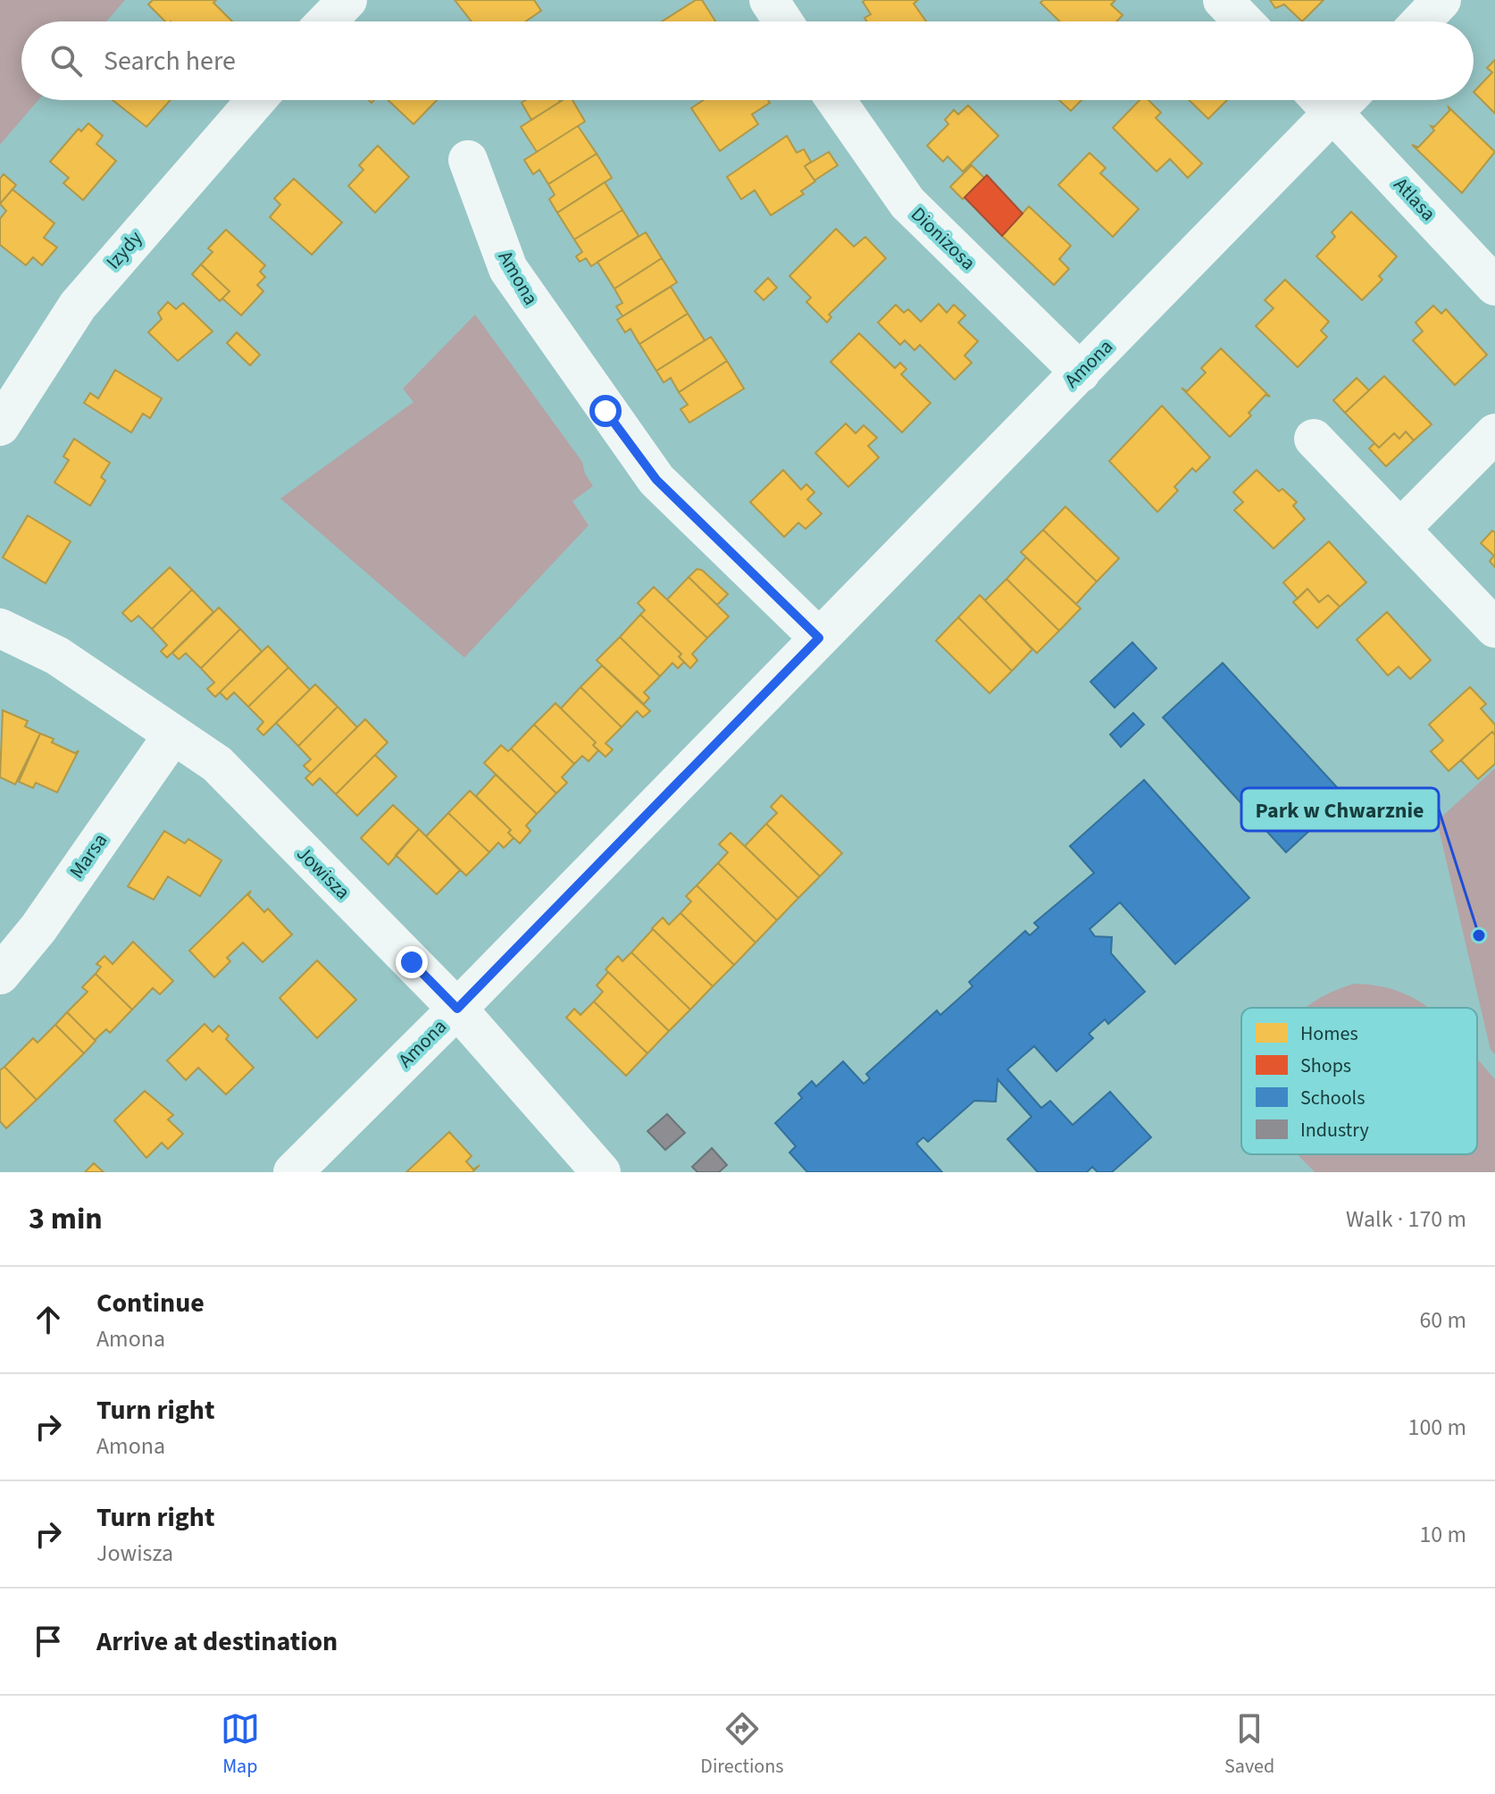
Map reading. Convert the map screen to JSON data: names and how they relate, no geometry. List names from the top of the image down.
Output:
{
  "streets": {
    "street": [
      "Atlasa",
      "Dionizosa",
      "Izydy",
      "Amona",
      "Marsa",
      "Jowisza"
    ]
  },
  "crossings": [
    ["Dionizosa", "Amona"],
    ["Amona", "Jowisza"],
    ["Marsa", "Jowisza"]
  ],
  "places": ["Park w Chwarznie"],
  "legend": [
    "Homes",
    "Shops",
    "Schools",
    "Industry"
  ],
  "page": {
    "search": "Search here",
    "heading": ["3 min", "Walk · 170 m"],
    "list": [
      ["Continue", "Amona", "60 m"],
      ["Turn right", "Amona", "100 m"],
      ["Turn right", "Jowisza", "10 m"],
      "Arrive at destination"
    ],
    "nav": ["Map", "Directions", "Saved"]
  }
}
